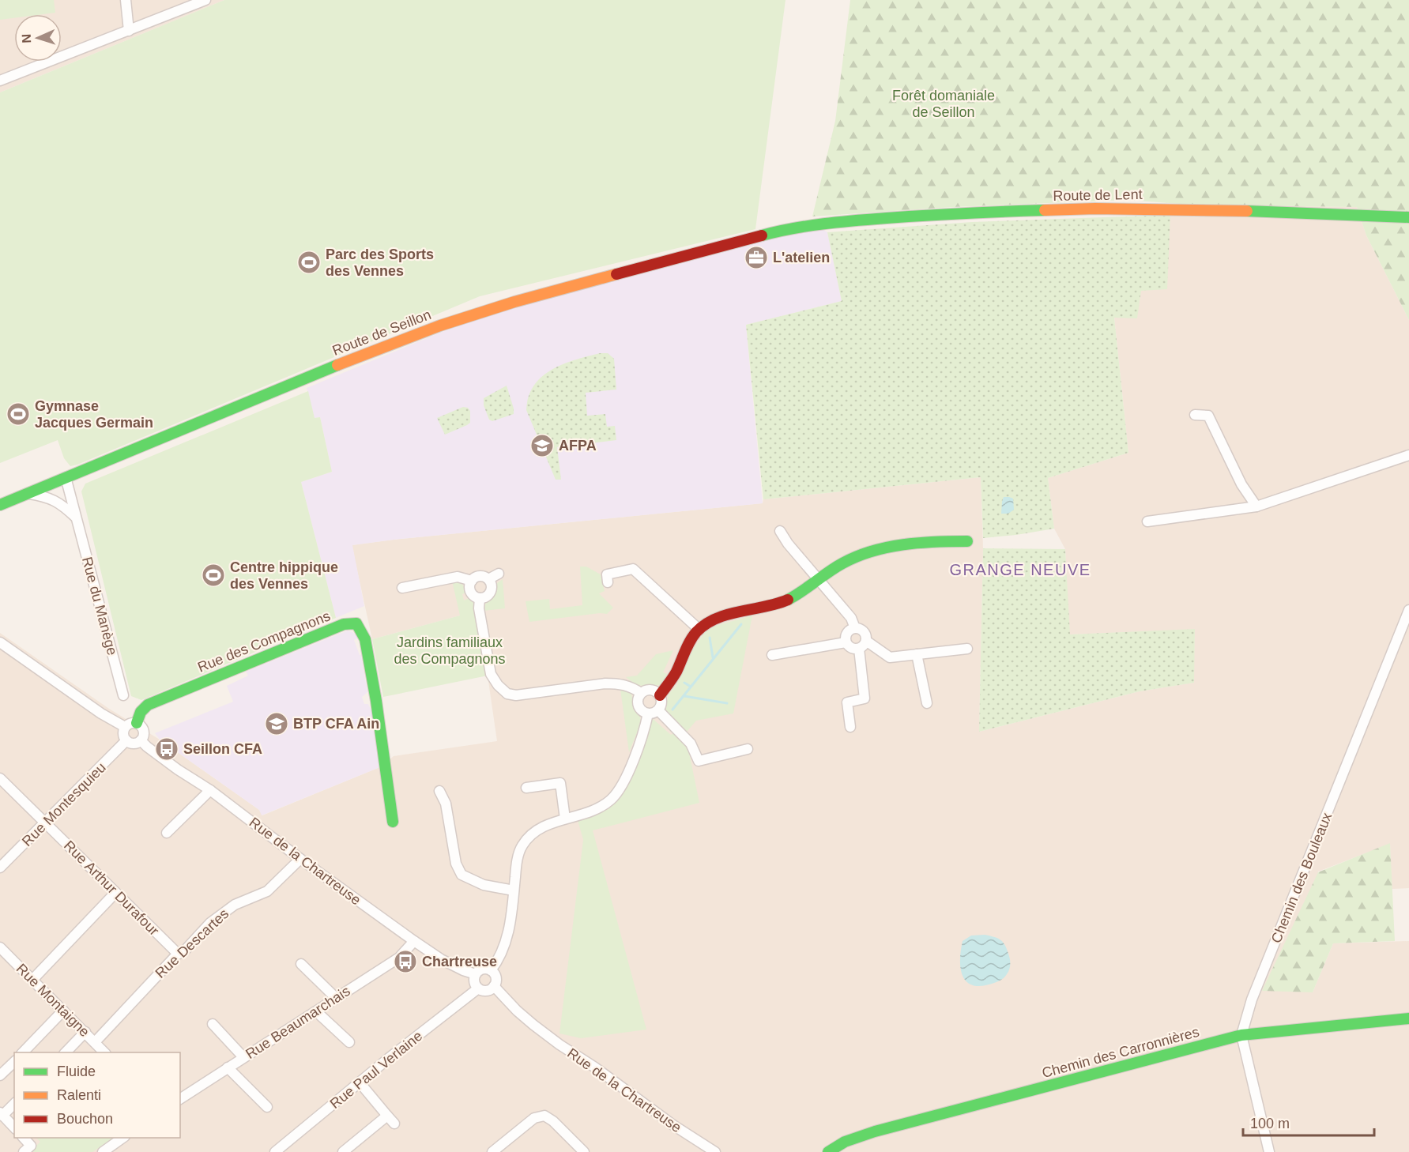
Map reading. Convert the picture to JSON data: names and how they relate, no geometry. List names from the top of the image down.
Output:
{
  "streets": {
    "street": [
      "Route de Lent",
      "Route de Seillon",
      "Rue du Manège",
      "Rue des Compagnons",
      "Rue Montesquieu",
      "Rue de la Chartreuse",
      "Chemin des Bouleaux",
      "Rue Arthur Durafour",
      "Rue Descartes",
      "Rue Montaigne",
      "Rue Beaumarchais",
      "Chemin des Carronnières",
      "Rue Paul Verlaine"
    ]
  },
  "crossings": [
    ["Route de Lent", "Route de Seillon"],
    ["Route de Seillon", "Rue du Manège"],
    ["Rue des Compagnons", "Rue Montesquieu"],
    ["Rue des Compagnons", "Rue de la Chartreuse"],
    ["Rue Montesquieu", "Rue de la Chartreuse"],
    ["Rue Montesquieu", "Rue Arthur Durafour"],
    ["Rue de la Chartreuse", "Rue Descartes"],
    ["Rue de la Chartreuse", "Rue Beaumarchais"],
    ["Rue de la Chartreuse", "Rue Paul Verlaine"],
    ["Chemin des Bouleaux", "Chemin des Carronnières"],
    ["Rue Arthur Durafour", "Rue Descartes"],
    ["Rue Descartes", "Rue Montaigne"]
  ],
  "districts": ["GRANGE NEUVE"],
  "parks": ["Forêt domaniale de Seillon", "Jardins familiaux des Compagnons"],
  "places": {
    "office": ["L'atelien"],
    "sports": ["Parc des Sports des Vennes", "Gymnase Jacques Germain", "Centre hippique des Vennes"],
    "school or university": ["AFPA", "BTP CFA Ain"],
    "bus stop": ["Seillon CFA", "Chartreuse"]
  },
  "legend": ["Fluide", "Ralenti", "Bouchon"],
  "scale_bar": "100 m",
  "north": "left"
}
